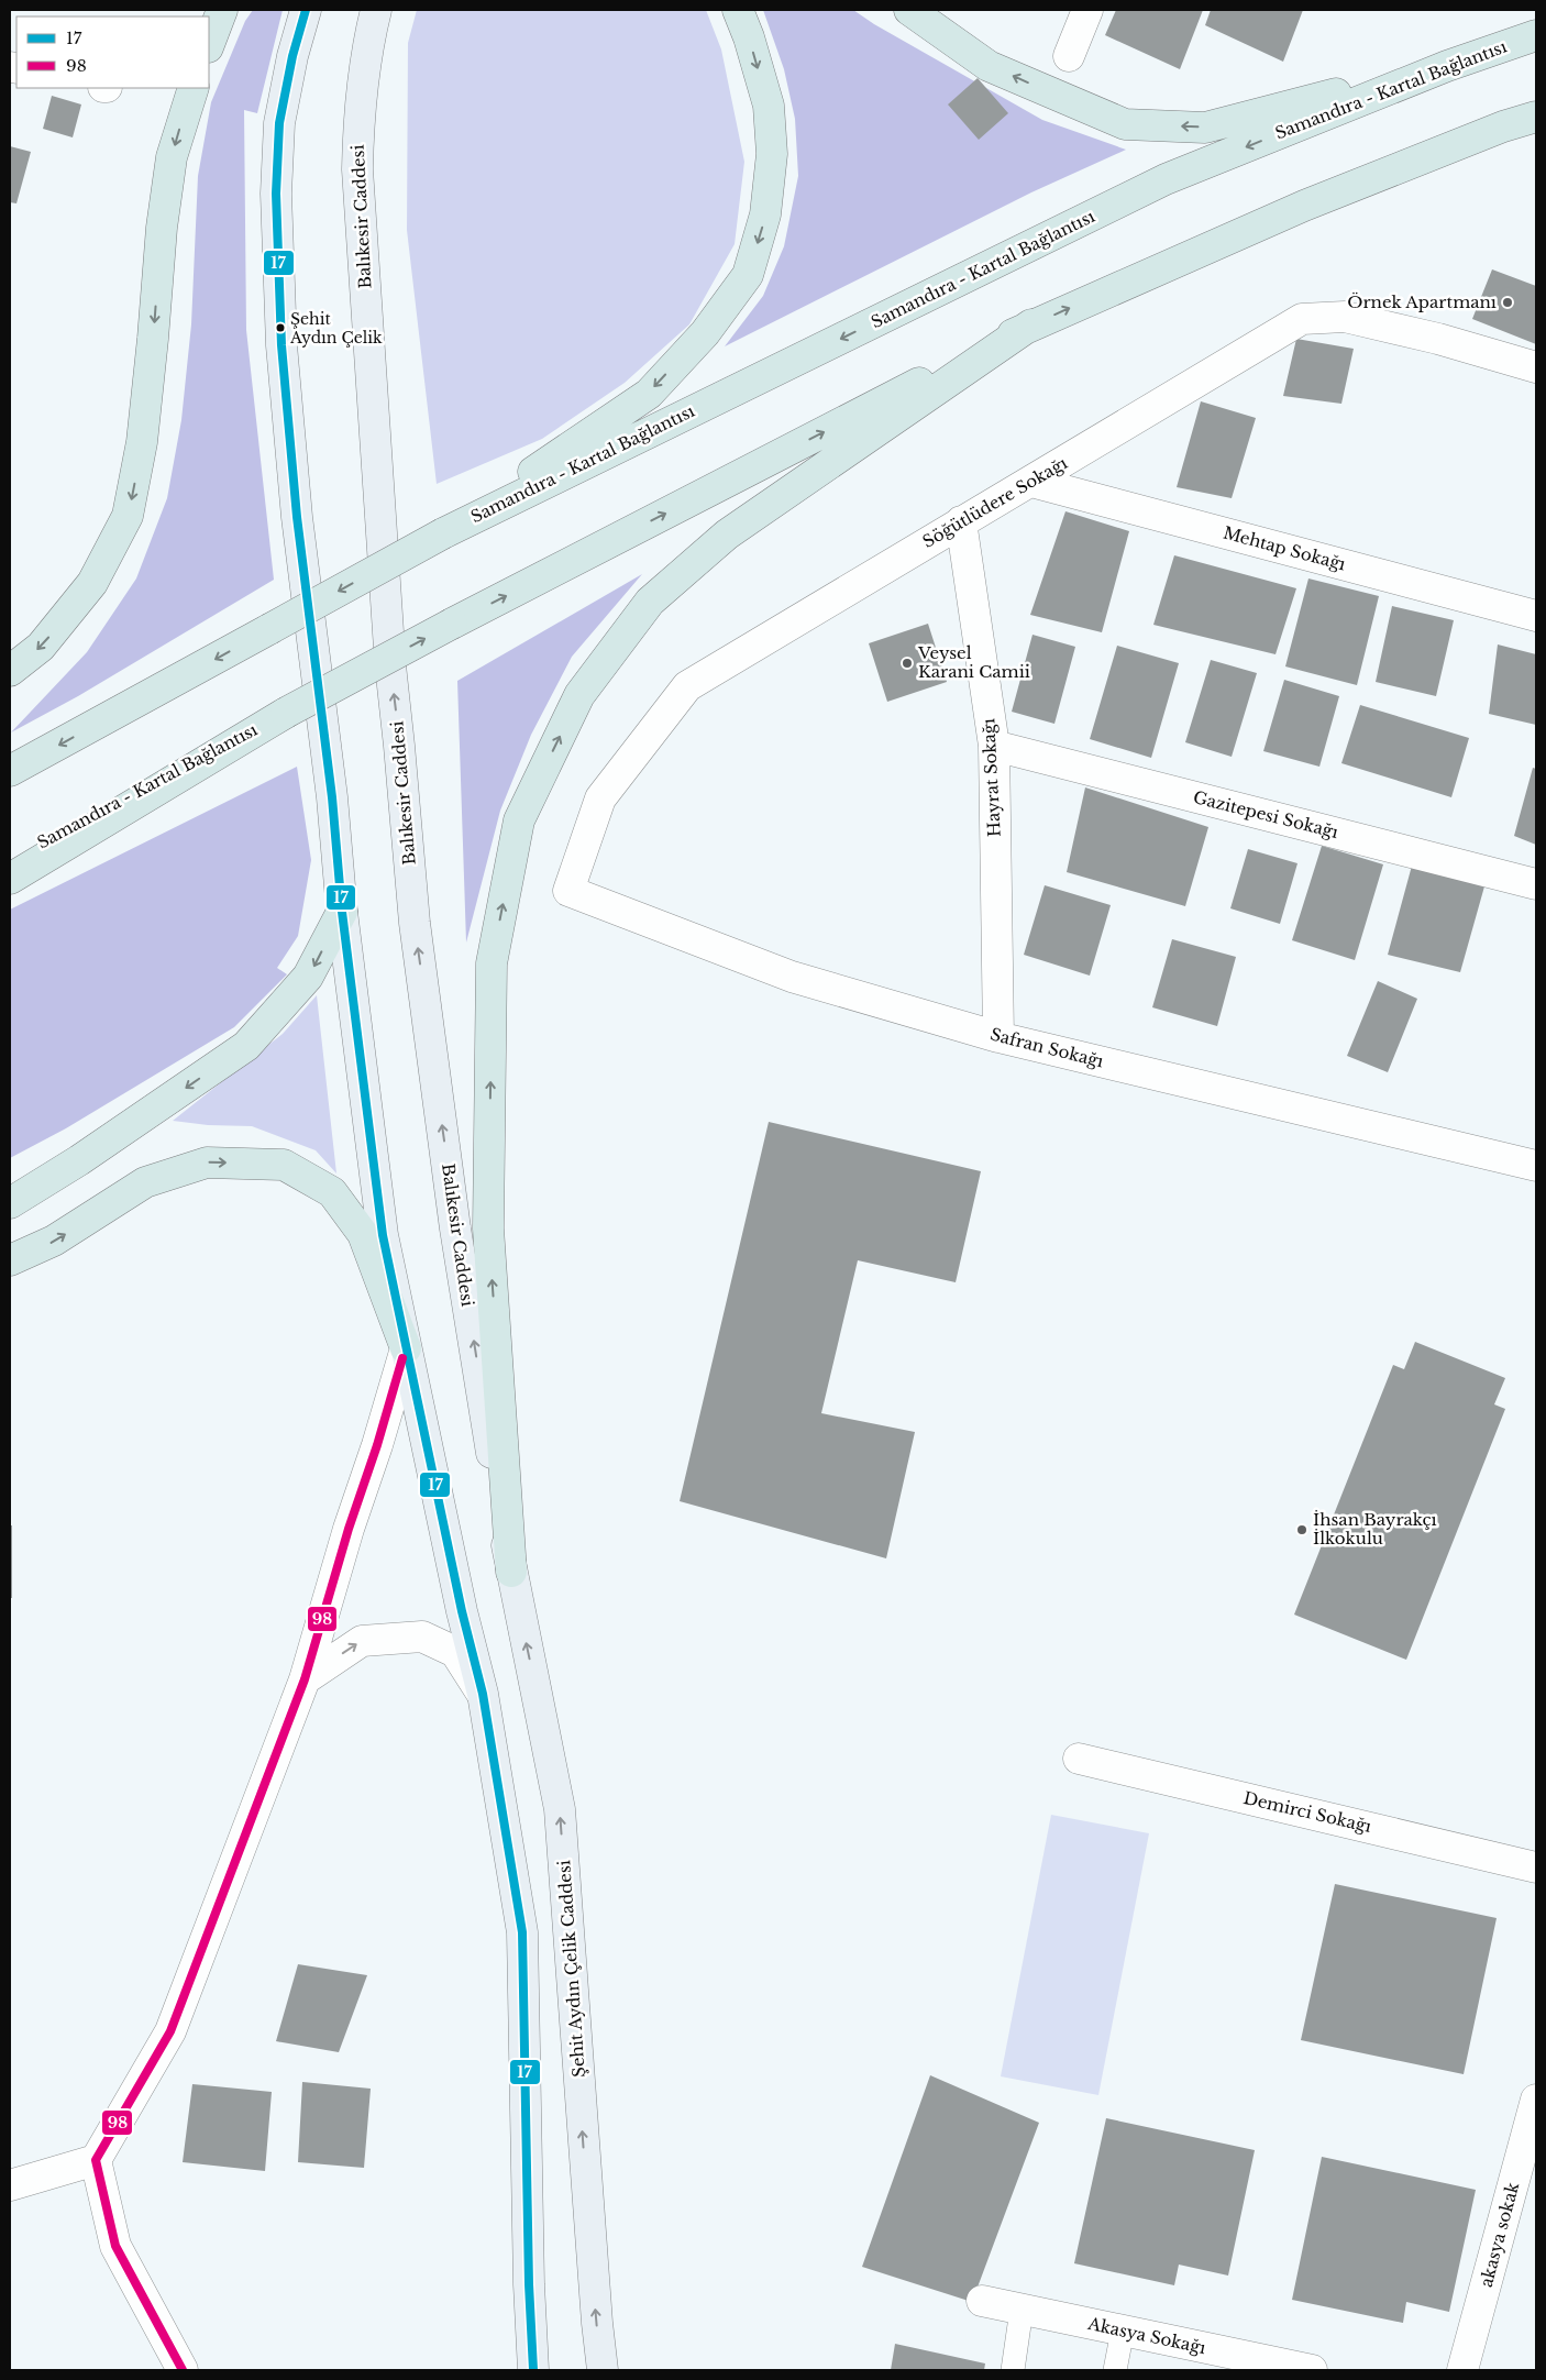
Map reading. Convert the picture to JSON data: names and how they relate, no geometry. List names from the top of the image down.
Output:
{
  "streets": {
    "highway": ["Samandıra - Kartal Bağlantısı"],
    "main road": ["Balıkesir Caddesi", "Şehit Aydın Çelik Caddesi"],
    "street": [
      "Söğütlüdere Sokağı",
      "Mehtap Sokağı",
      "Hayrat Sokağı",
      "Gazitepesi Sokağı",
      "Safran Sokağı",
      "Demirci Sokağı",
      "akasya sokak",
      "Akasya Sokağı"
    ]
  },
  "crossings": [
    ["Balıkesir Caddesi", "Şehit Aydın Çelik Caddesi"],
    ["Söğütlüdere Sokağı", "Mehtap Sokağı"],
    ["Söğütlüdere Sokağı", "Hayrat Sokağı"],
    ["Söğütlüdere Sokağı", "Safran Sokağı"],
    ["Hayrat Sokağı", "Gazitepesi Sokağı"],
    ["Hayrat Sokağı", "Safran Sokağı"]
  ],
  "places": [
    "Örnek Apartmanı",
    "Şehit Aydın Çelik",
    "Veysel Karani Camii",
    "İhsan Bayrakçı İlkokulu"
  ],
  "lines": ["transit line 17", "transit line 98"],
  "legend": ["17", "98"]
}
